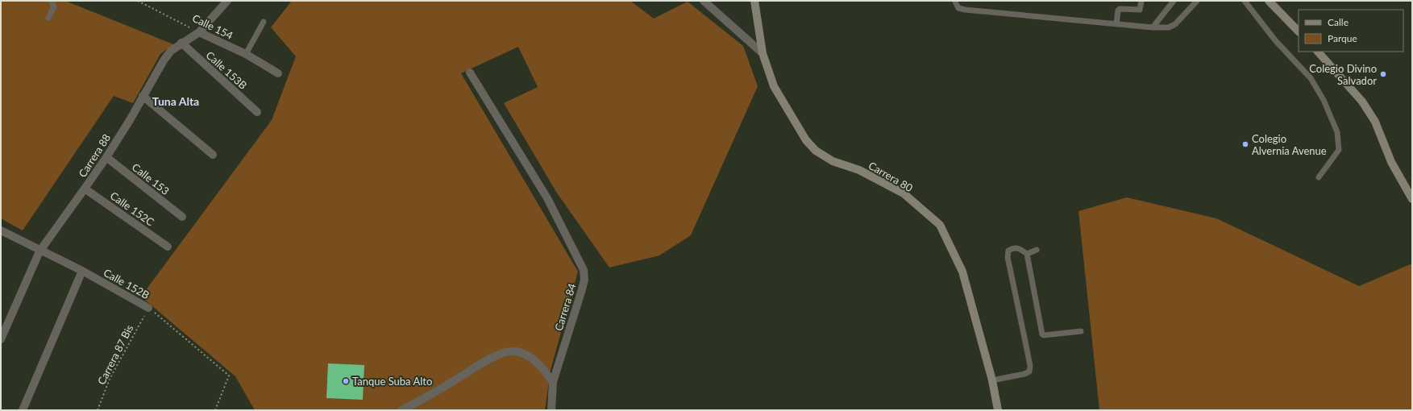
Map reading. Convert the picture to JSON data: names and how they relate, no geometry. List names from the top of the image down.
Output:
{
  "streets": {
    "street": [
      "Calle 154",
      "Calle 153B",
      "Carrera 88",
      "Carrera 80",
      "Calle 153",
      "Calle 152C",
      "Calle 152B",
      "Carrera 84"
    ],
    "path": ["Carrera 87 Bis"]
  },
  "crossings": [
    ["Calle 154", "Carrera 88"],
    ["Calle 153B", "Carrera 88"],
    ["Carrera 88", "Calle 153"],
    ["Carrera 88", "Calle 152C"],
    ["Carrera 88", "Calle 152B"],
    ["Calle 152B", "Carrera 87 Bis"]
  ],
  "districts": ["Tuna Alta"],
  "places": ["Colegio Divino Salvador", "Colegio Alvernia Avenue", "Tanque Suba Alto"],
  "legend": ["Calle", "Parque"]
}
